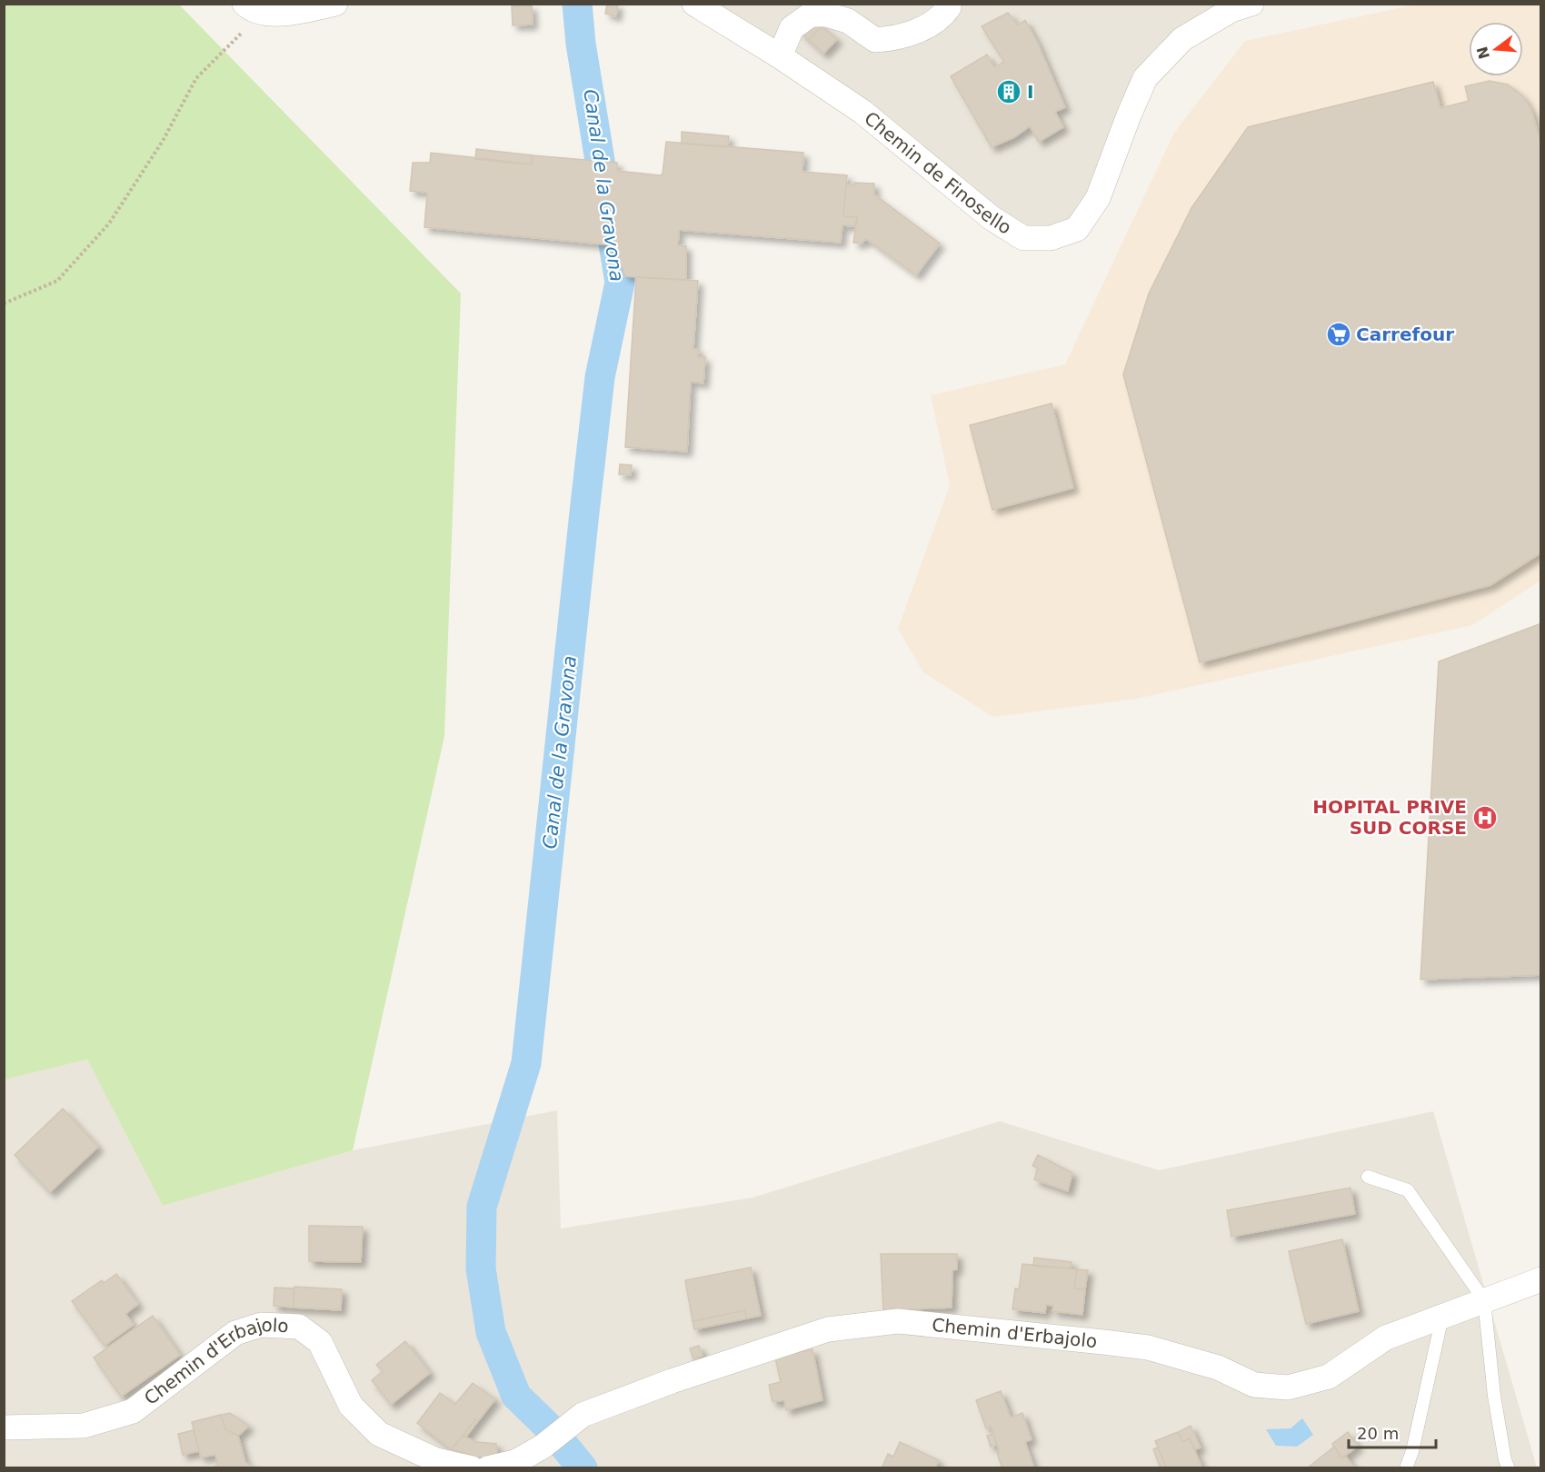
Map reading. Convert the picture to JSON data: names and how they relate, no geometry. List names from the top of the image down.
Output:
{
  "streets": {
    "street": ["Chemin de Finosello", "Chemin d'Erbajolo"]
  },
  "water": ["Canal de la Gravona"],
  "places": {
    "building": ["I"],
    "supermarket": ["Carrefour"],
    "hospital": ["HOPITAL PRIVE SUD CORSE"]
  },
  "scale_bar": "20 m",
  "north": "left"
}
